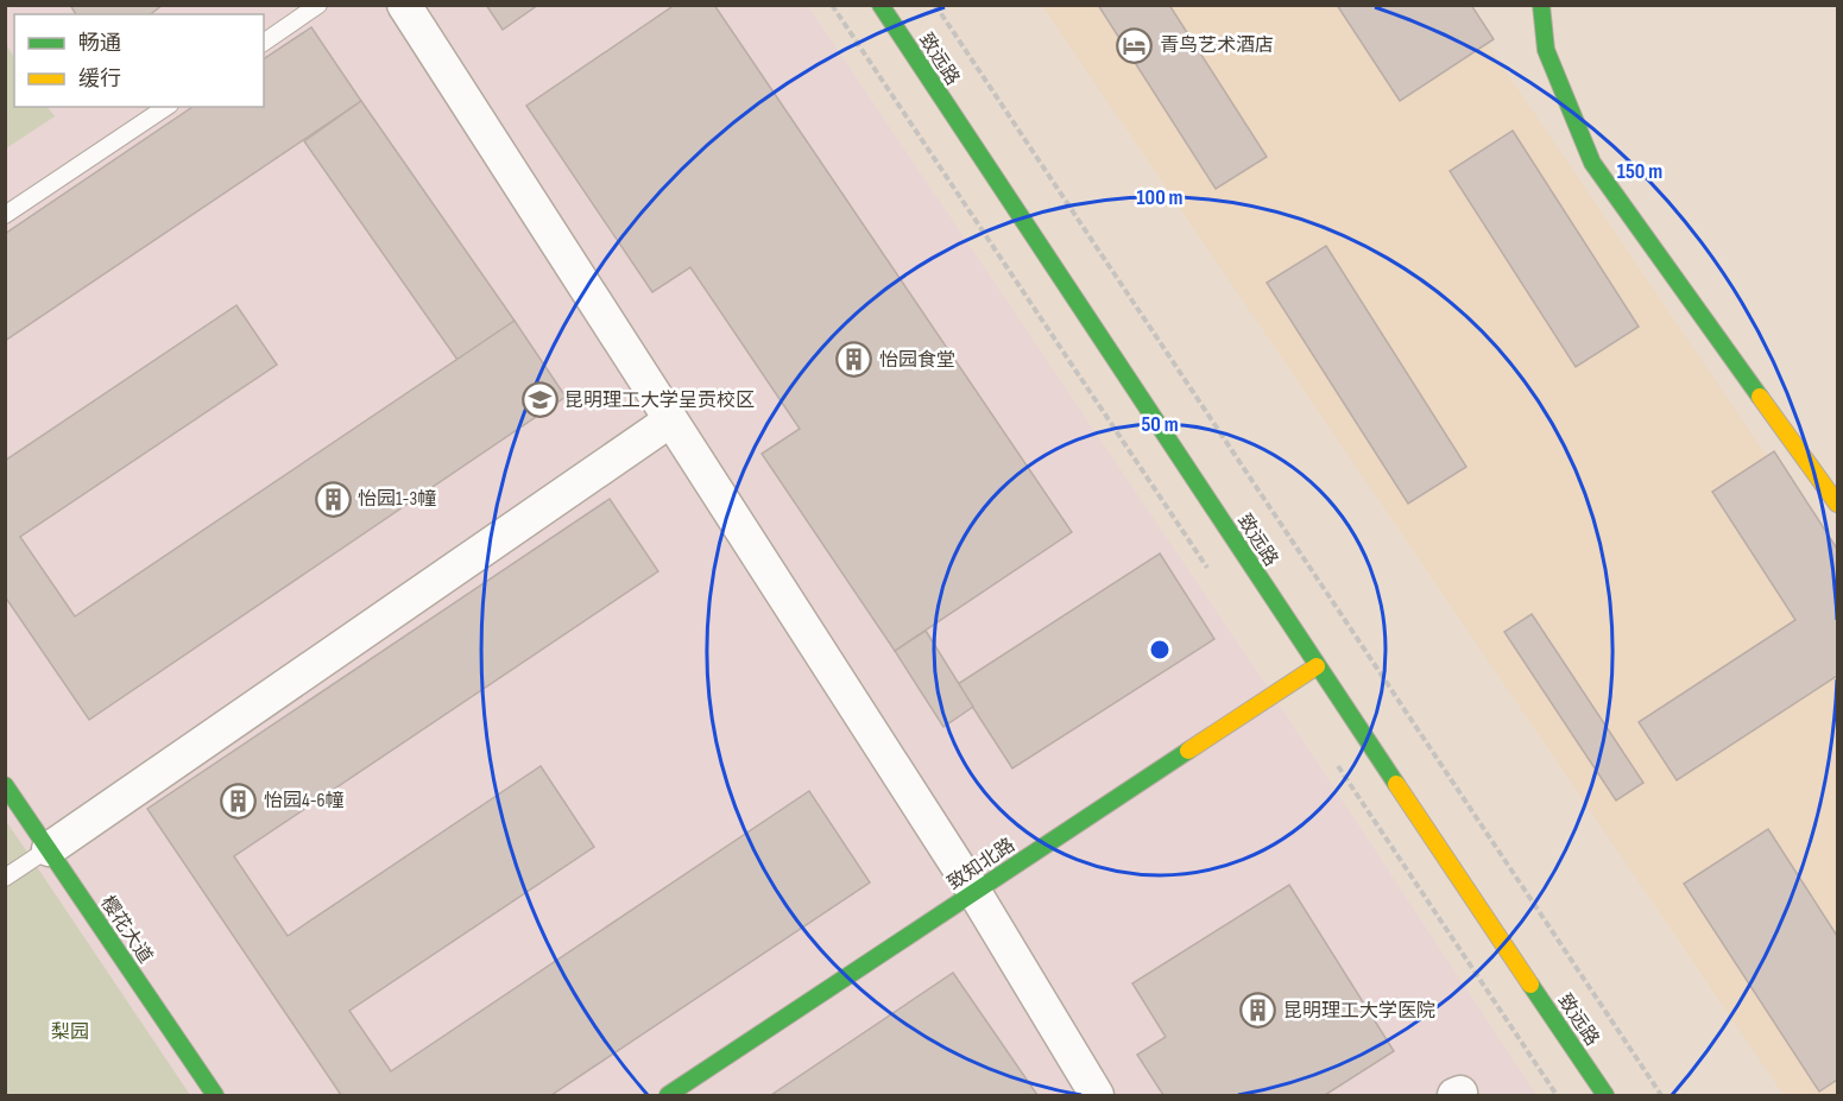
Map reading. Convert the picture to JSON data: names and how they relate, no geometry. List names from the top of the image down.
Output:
{
  "streets": {
    "street": ["致远路", "致知北路", "樱花大道"]
  },
  "crossings": [
    ["致远路", "致知北路"]
  ],
  "parks": ["梨园"],
  "places": {
    "hotel": ["青鸟艺术酒店"],
    "building": [
      "怡园食堂",
      "怡园1-3幢",
      "怡园4-6幢",
      "昆明理工大学医院"
    ],
    "school or university": ["昆明理工大学呈贡校区"]
  },
  "legend": ["畅通", "缓行"],
  "rings": ["150 m", "100 m", "50 m"]
}
